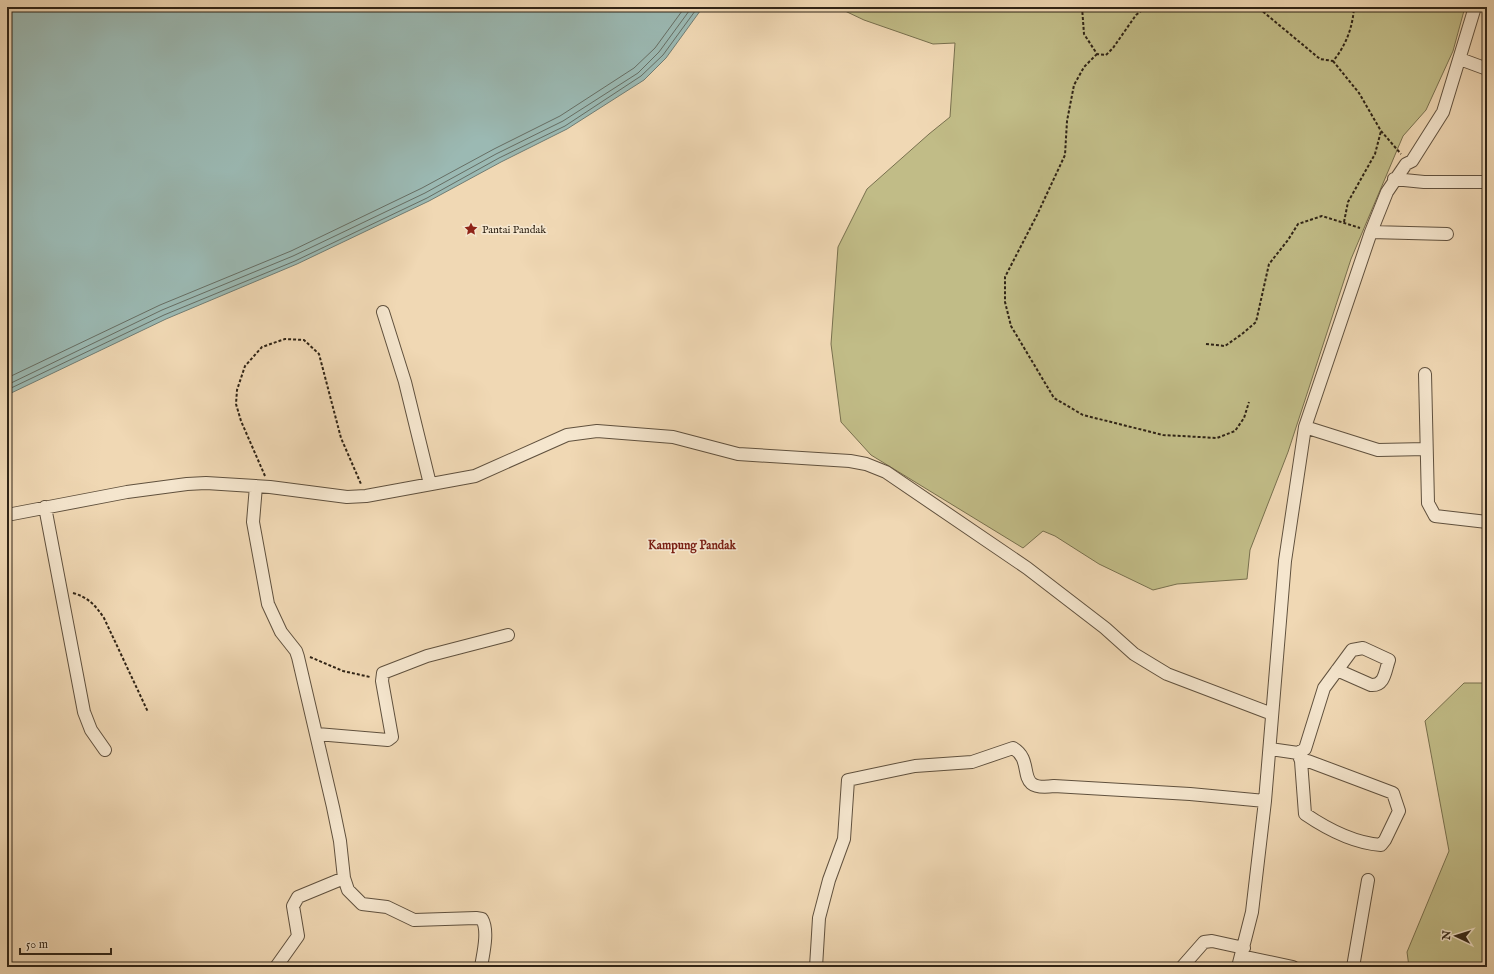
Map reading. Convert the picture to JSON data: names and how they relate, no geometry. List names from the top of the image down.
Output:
{
  "districts": ["Kampung Pandak"],
  "places": {
    "place": ["Pantai Pandak"]
  },
  "scale_bar": "50 m",
  "north": "left"
}
